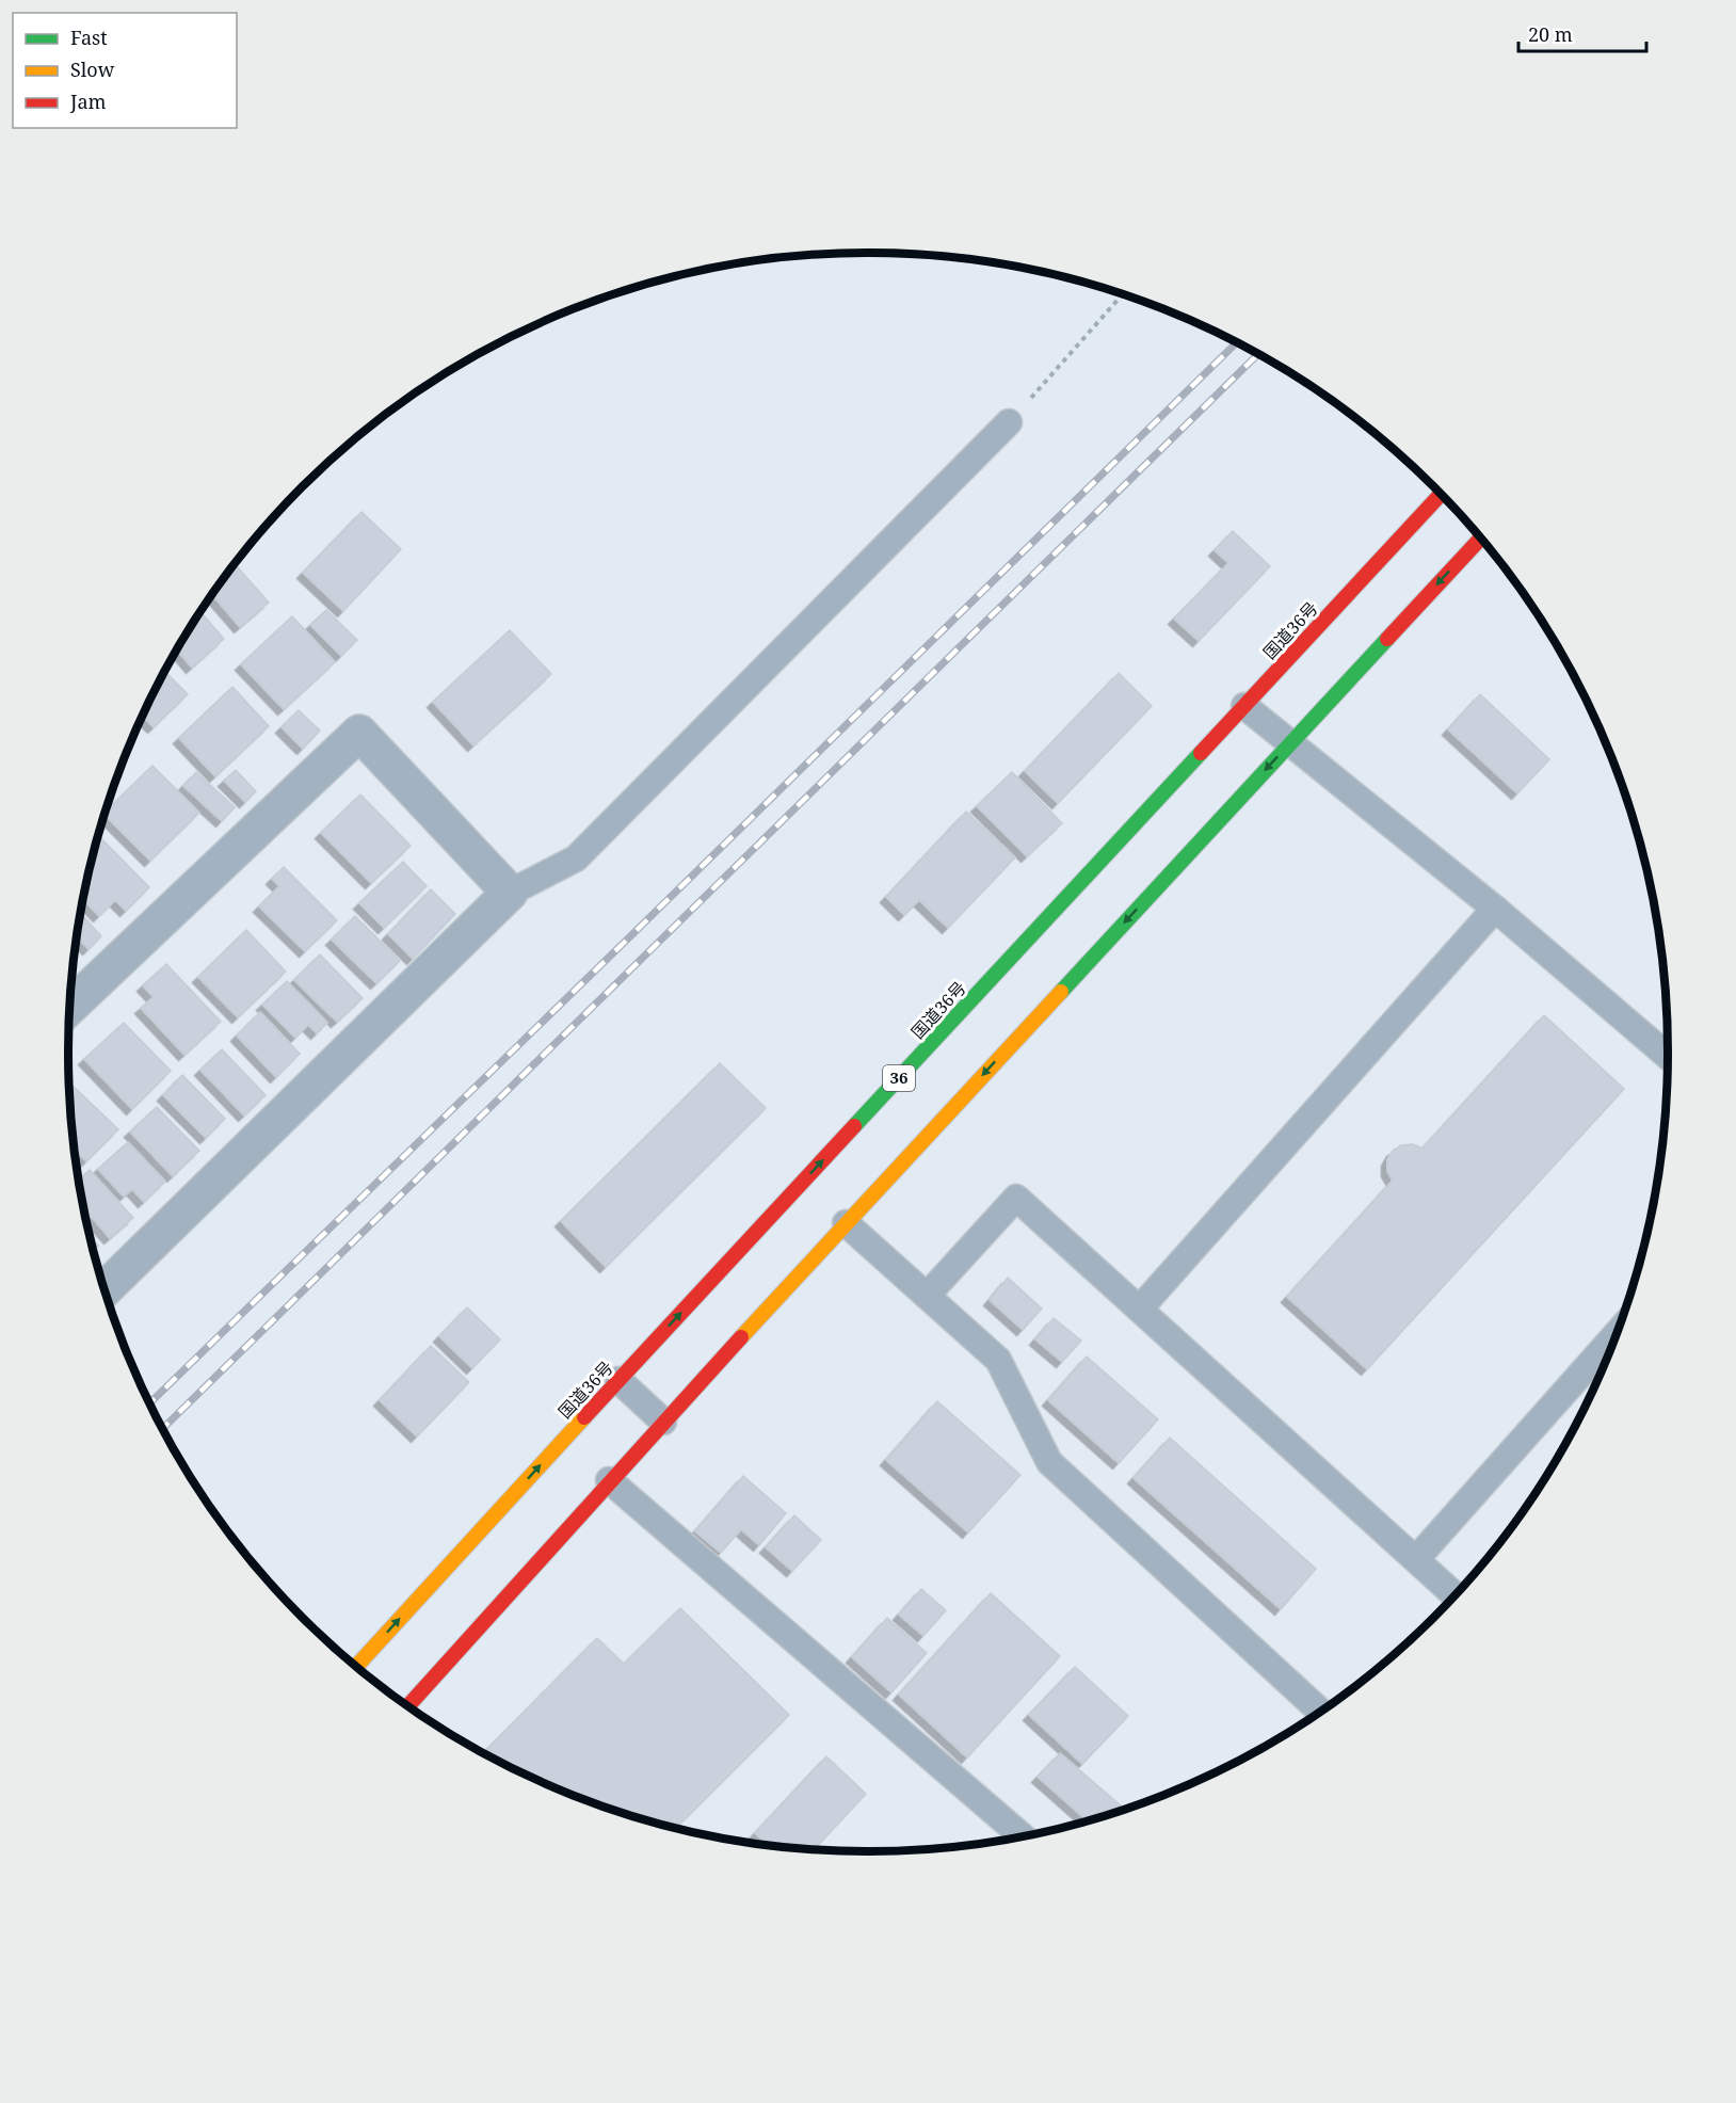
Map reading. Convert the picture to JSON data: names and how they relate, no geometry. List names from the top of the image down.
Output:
{
  "streets": {
    "highway": ["国道36号", "36"]
  },
  "legend": ["Fast", "Slow", "Jam"],
  "scale_bar": "20 m"
}
